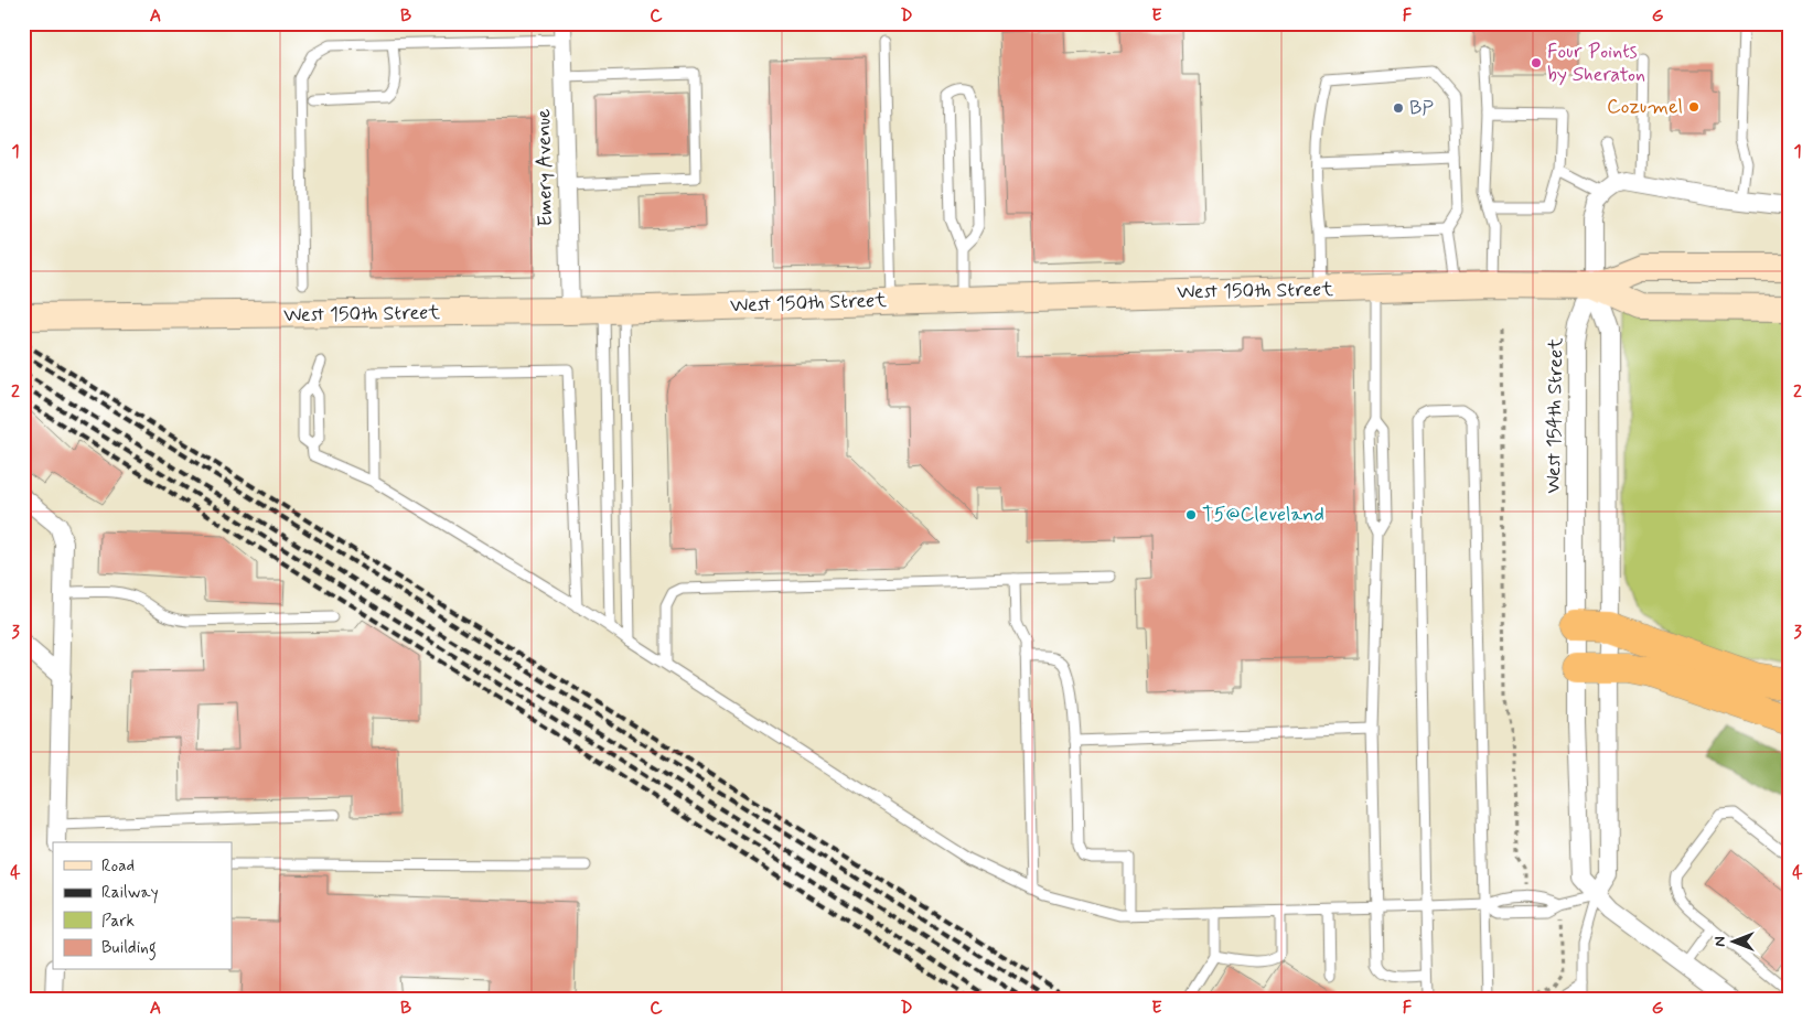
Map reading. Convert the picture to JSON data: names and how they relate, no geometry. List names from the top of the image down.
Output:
{
  "streets": {
    "main road": ["West 150th Street"],
    "street": ["Emery Avenue", "West 154th Street"]
  },
  "crossings": [
    ["Emery Avenue", "West 150th Street"],
    ["West 150th Street", "West 154th Street"]
  ],
  "places": [
    "Four Points by Sheraton",
    "Cozumel",
    "BP",
    "T5@Cleveland"
  ],
  "legend": [
    "Road",
    "Railway",
    "Park",
    "Building"
  ],
  "north": "left",
  "grid": {
    "columns": [
      "A",
      "B",
      "C",
      "D",
      "E",
      "F",
      "G"
    ],
    "rows": [
      "1",
      "2",
      "3",
      "4"
    ]
  }
}
